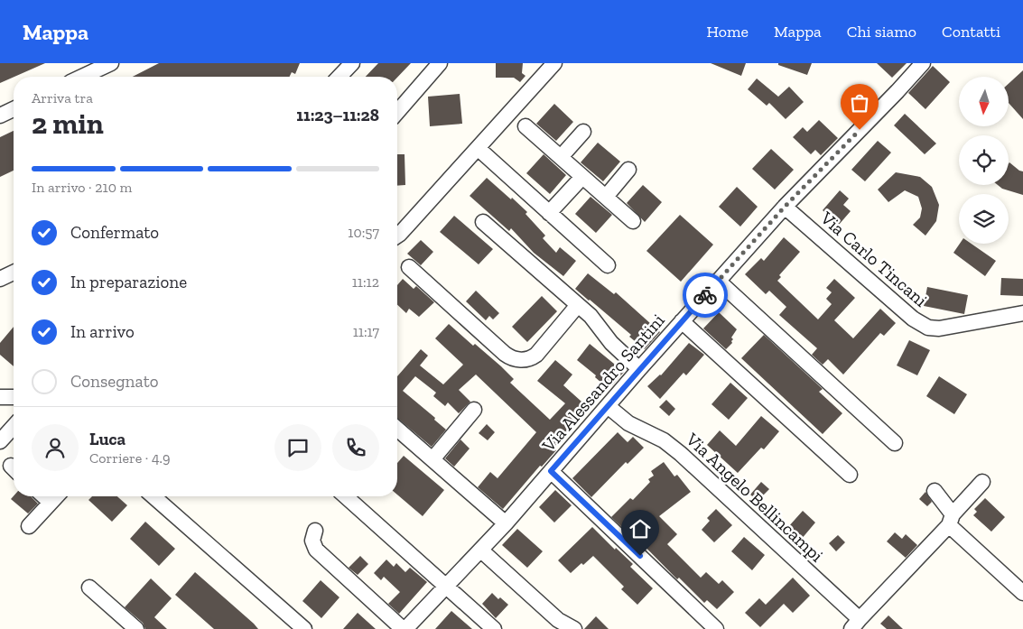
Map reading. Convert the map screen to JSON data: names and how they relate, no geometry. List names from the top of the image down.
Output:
{
  "streets": {
    "street": ["Via Carlo Tincani", "Via Alessandro Santini", "Via Angelo Bellincampi"]
  },
  "crossings": [
    ["Via Carlo Tincani", "Via Alessandro Santini"],
    ["Via Alessandro Santini", "Via Angelo Bellincampi"]
  ],
  "north": "bottom",
  "page": {
    "header": "Mappa",
    "nav": [
      "Home",
      "Mappa",
      "Chi siamo",
      "Contatti"
    ],
    "heading": ["2 min", "Arriva tra", "11:23–11:28"],
    "panel": ["Luca", "Corriere · 4.9"],
    "bar": "In arrivo · 210 m",
    "list": [
      ["Confermato", "10:57"],
      ["In preparazione", "11:12"],
      ["In arrivo", "11:17"],
      "Consegnato"
    ]
  }
}
